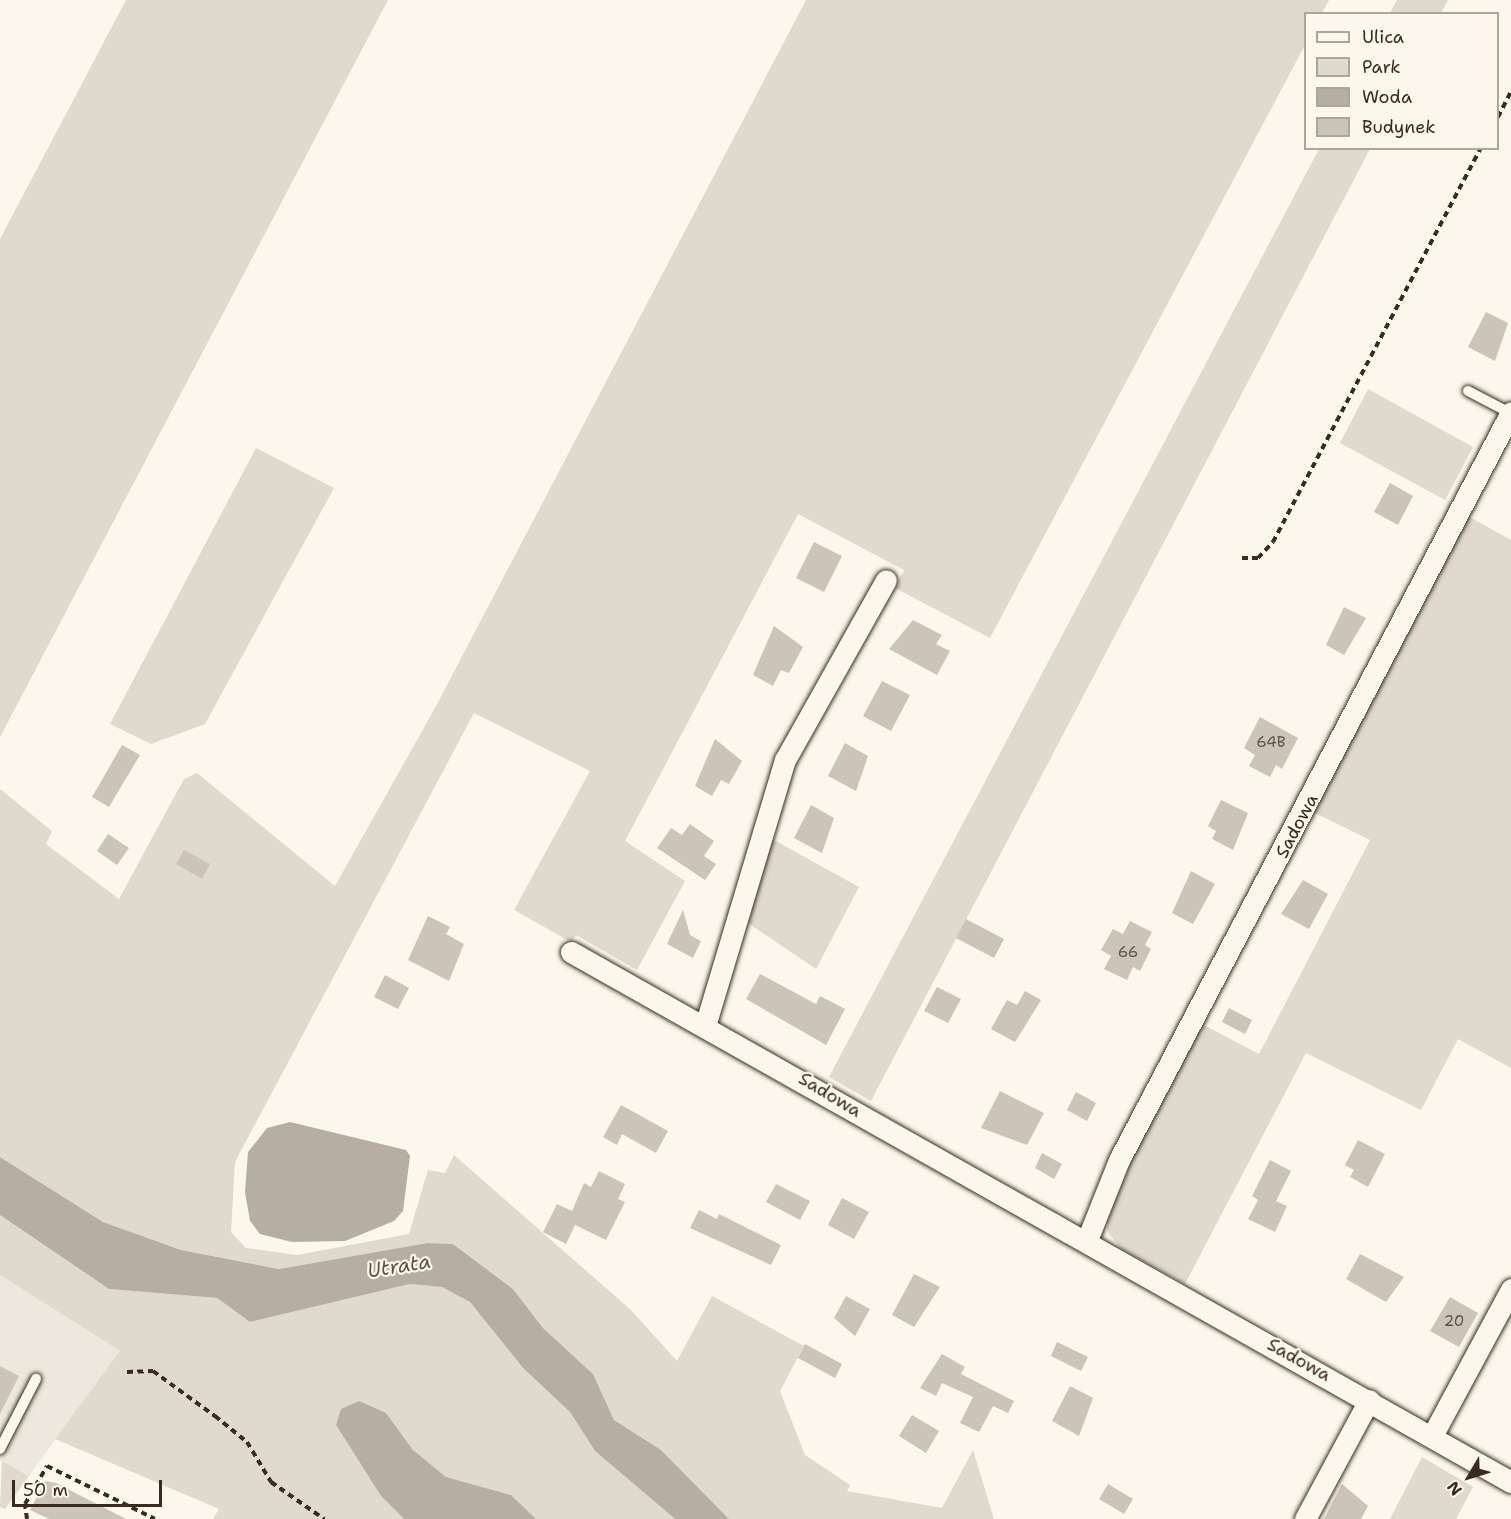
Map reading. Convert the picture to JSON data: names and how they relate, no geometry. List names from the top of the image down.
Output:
{
  "streets": {
    "street": ["Sadowa"]
  },
  "water": ["Utrata"],
  "house_numbers": ["64B", "66", "20"],
  "legend": [
    "Ulica",
    "Park",
    "Woda",
    "Budynek"
  ],
  "scale_bar": "50 m",
  "north": "bottom left"
}
